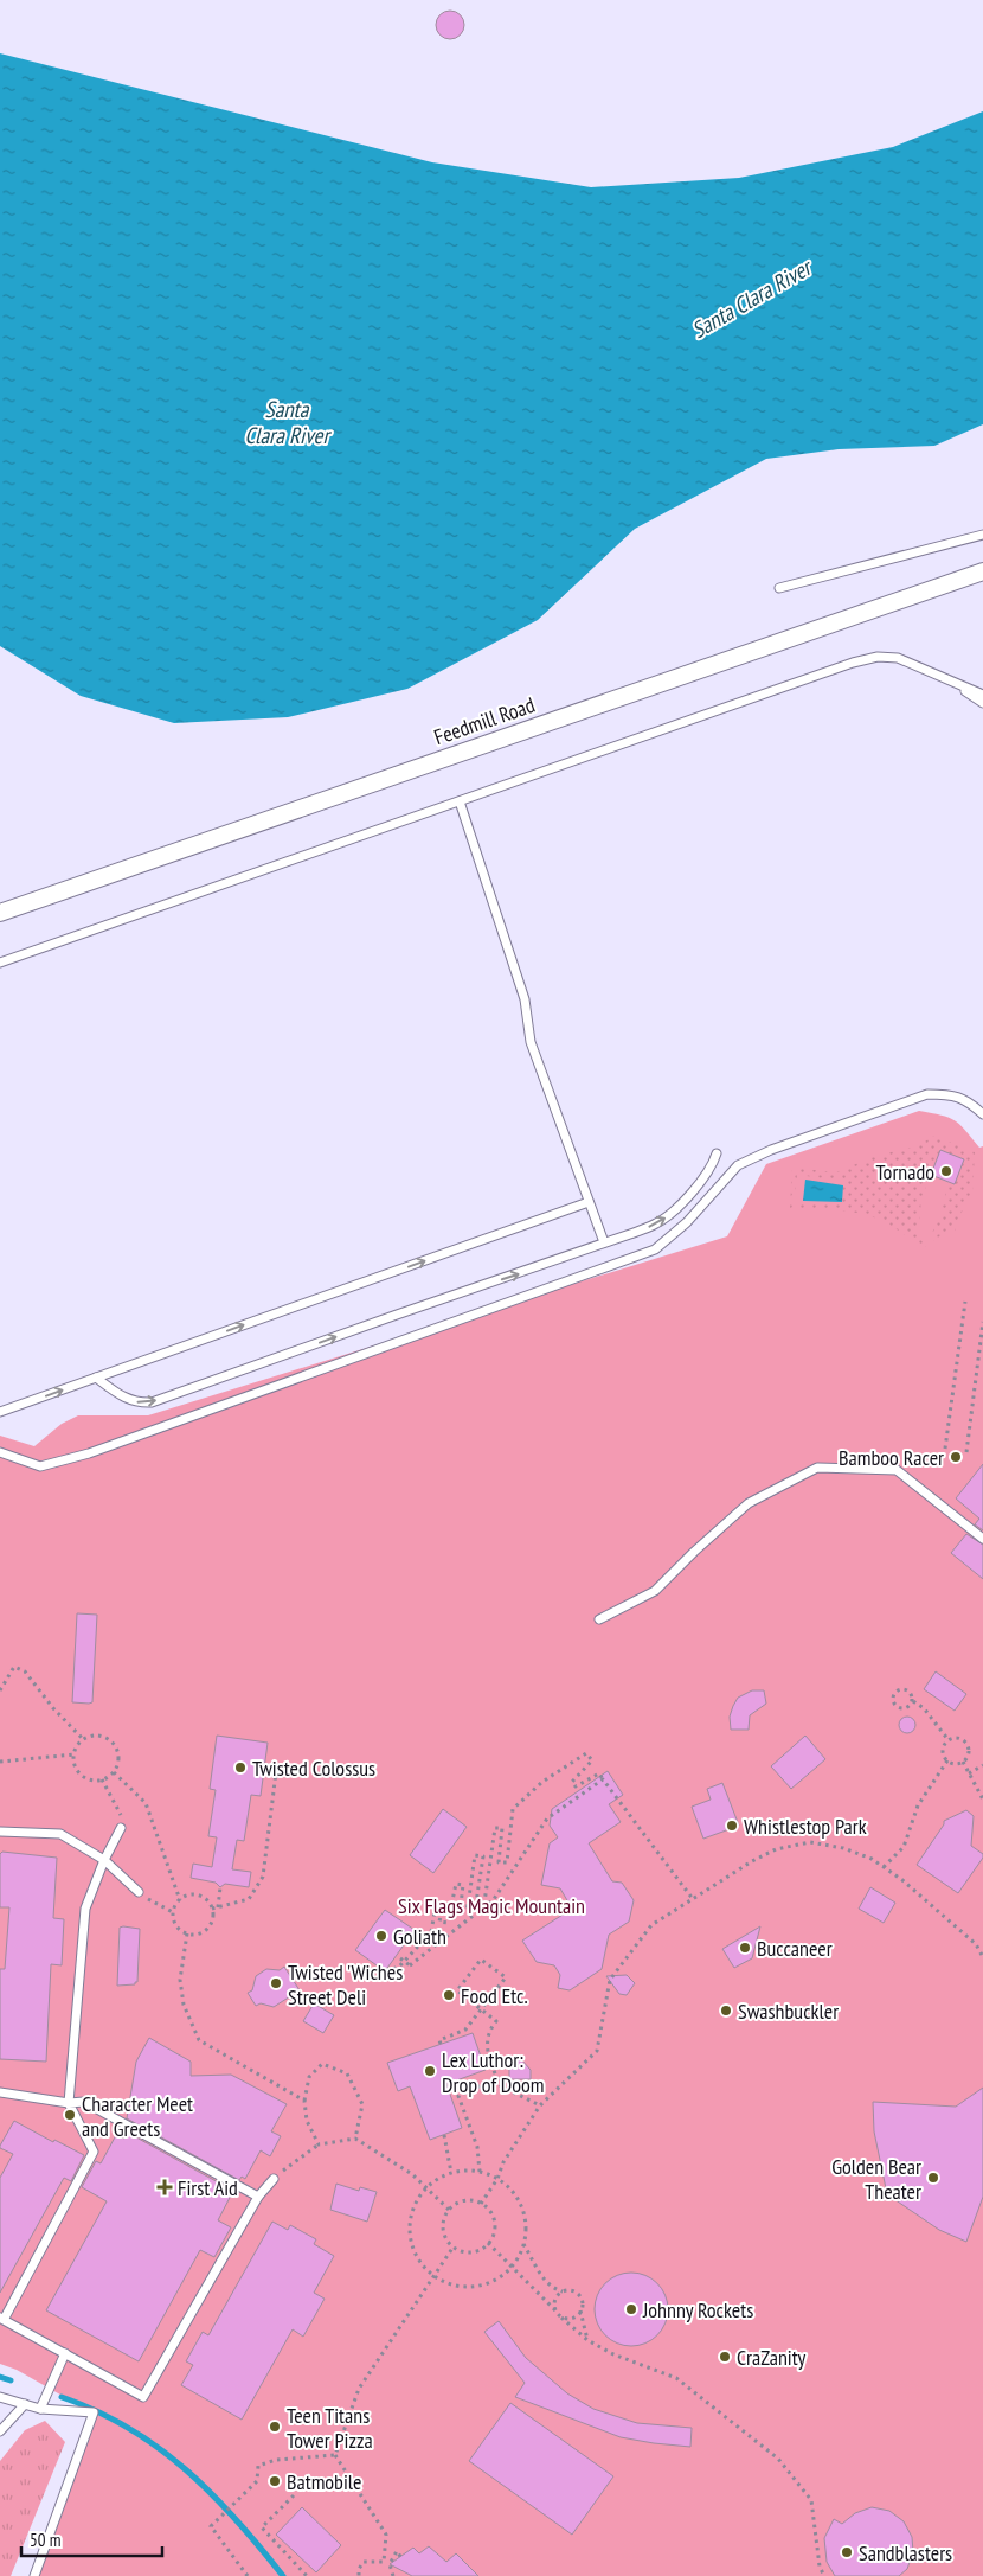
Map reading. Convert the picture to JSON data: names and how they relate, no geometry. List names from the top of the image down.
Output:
{
  "streets": {
    "street": ["Feedmill Road"]
  },
  "water": ["Santa Clara River"],
  "parks": ["Six Flags Magic Mountain"],
  "places": {
    "other": [
      "Tornado",
      "Bamboo Racer",
      "Twisted Colossus",
      "Whistlestop Park",
      "Goliath",
      "Buccaneer",
      "Twisted 'Wiches Street Deli",
      "Food Etc.",
      "Swashbuckler",
      "Lex Luthor: Drop of Doom",
      "Character Meet and Greets",
      "Golden Bear Theater",
      "Johnny Rockets",
      "CraZanity",
      "Teen Titans Tower Pizza",
      "Batmobile",
      "Sandblasters"
    ],
    "health": ["First Aid"]
  },
  "scale_bar": "50 m"
}
